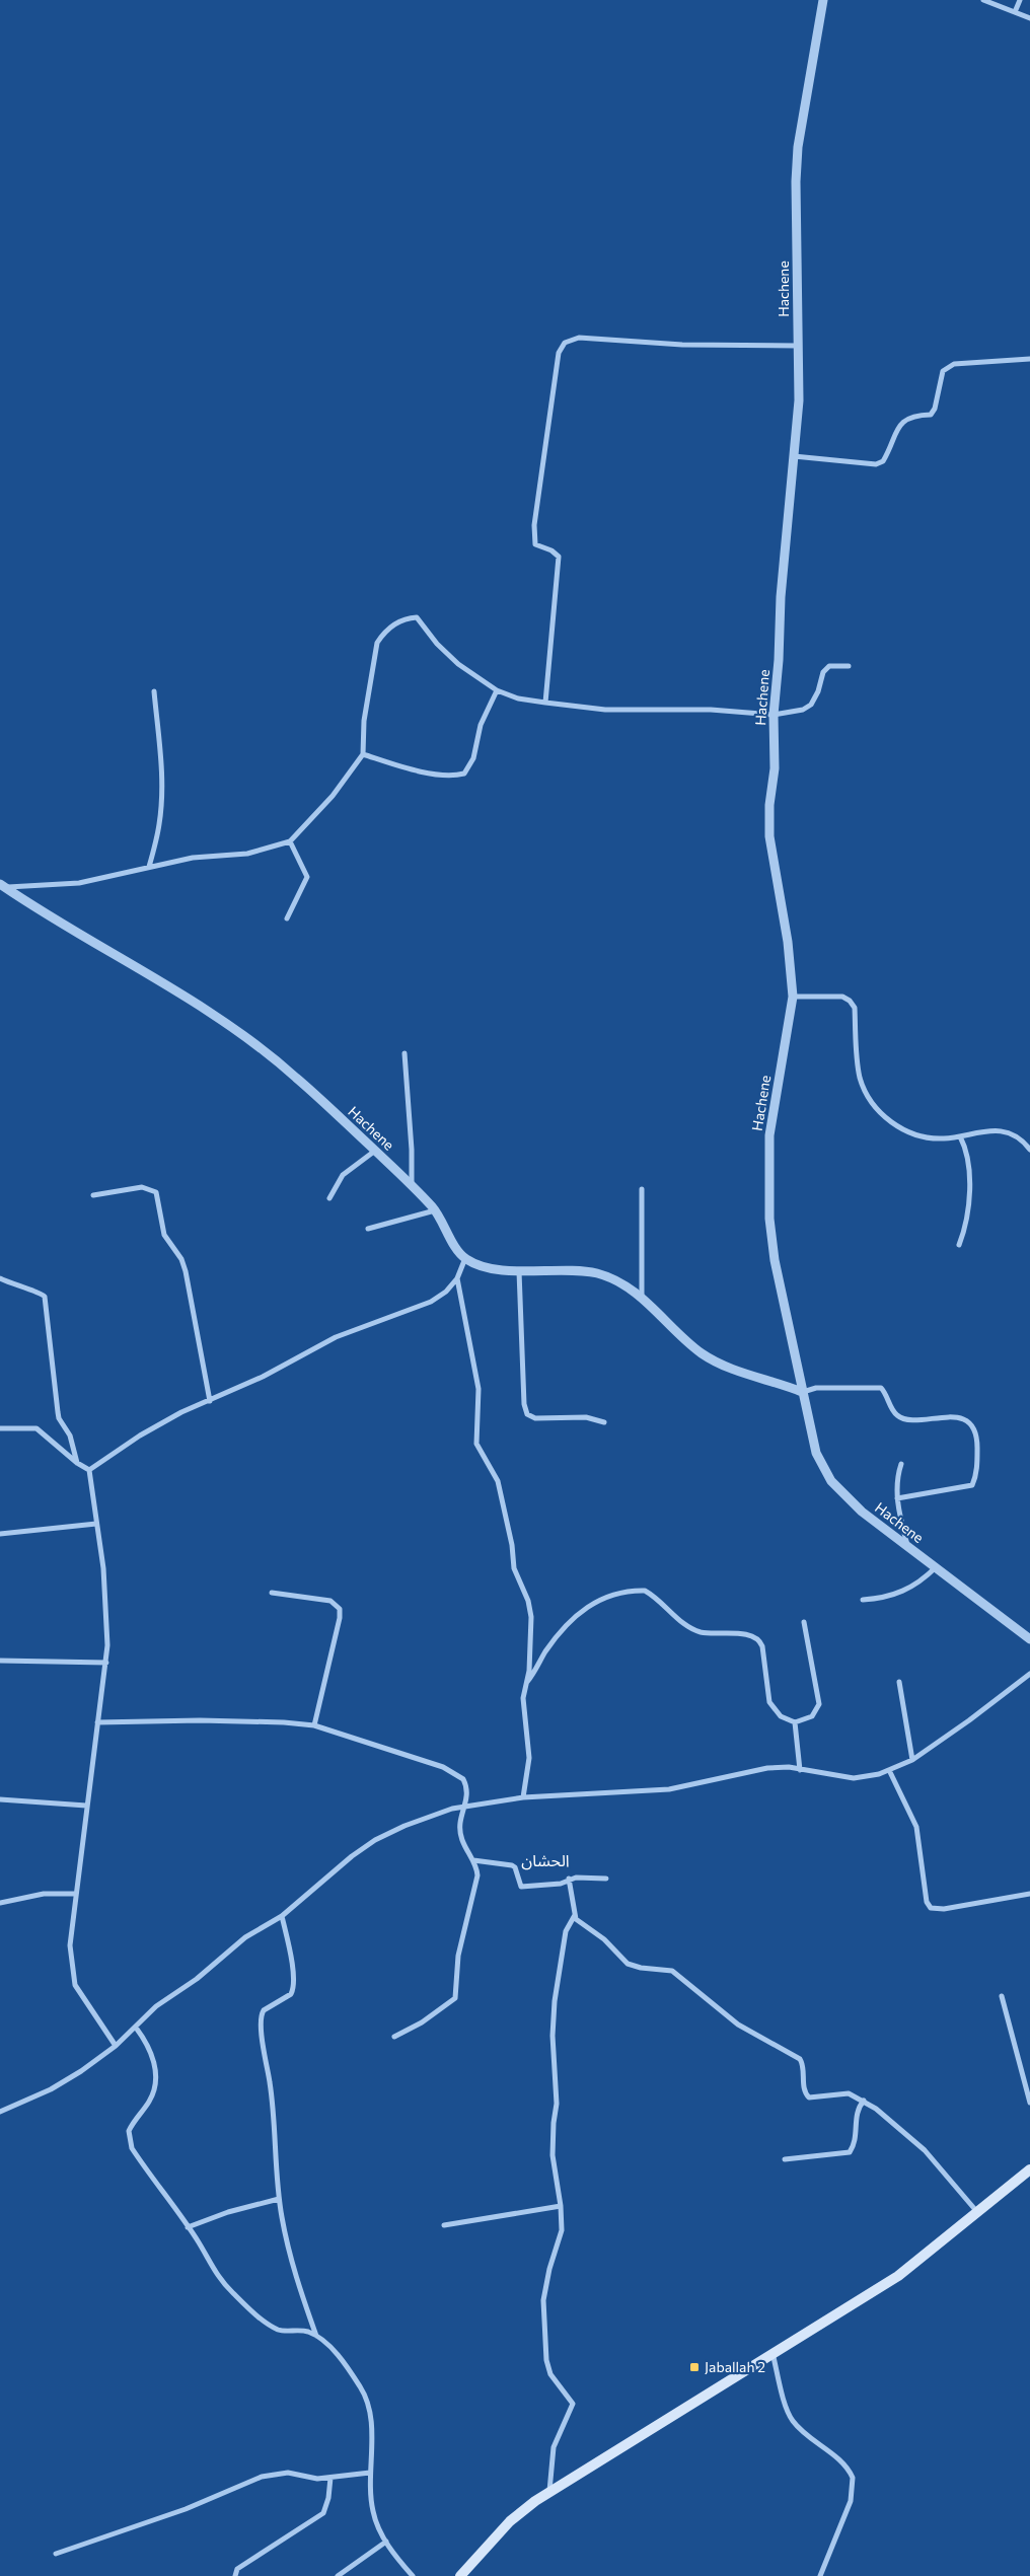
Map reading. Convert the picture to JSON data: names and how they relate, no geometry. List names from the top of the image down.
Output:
{
  "streets": {
    "street": ["Hachene"]
  },
  "districts": ["الحشان"],
  "places": {
    "transit": ["Jaballah 2"]
  }
}
